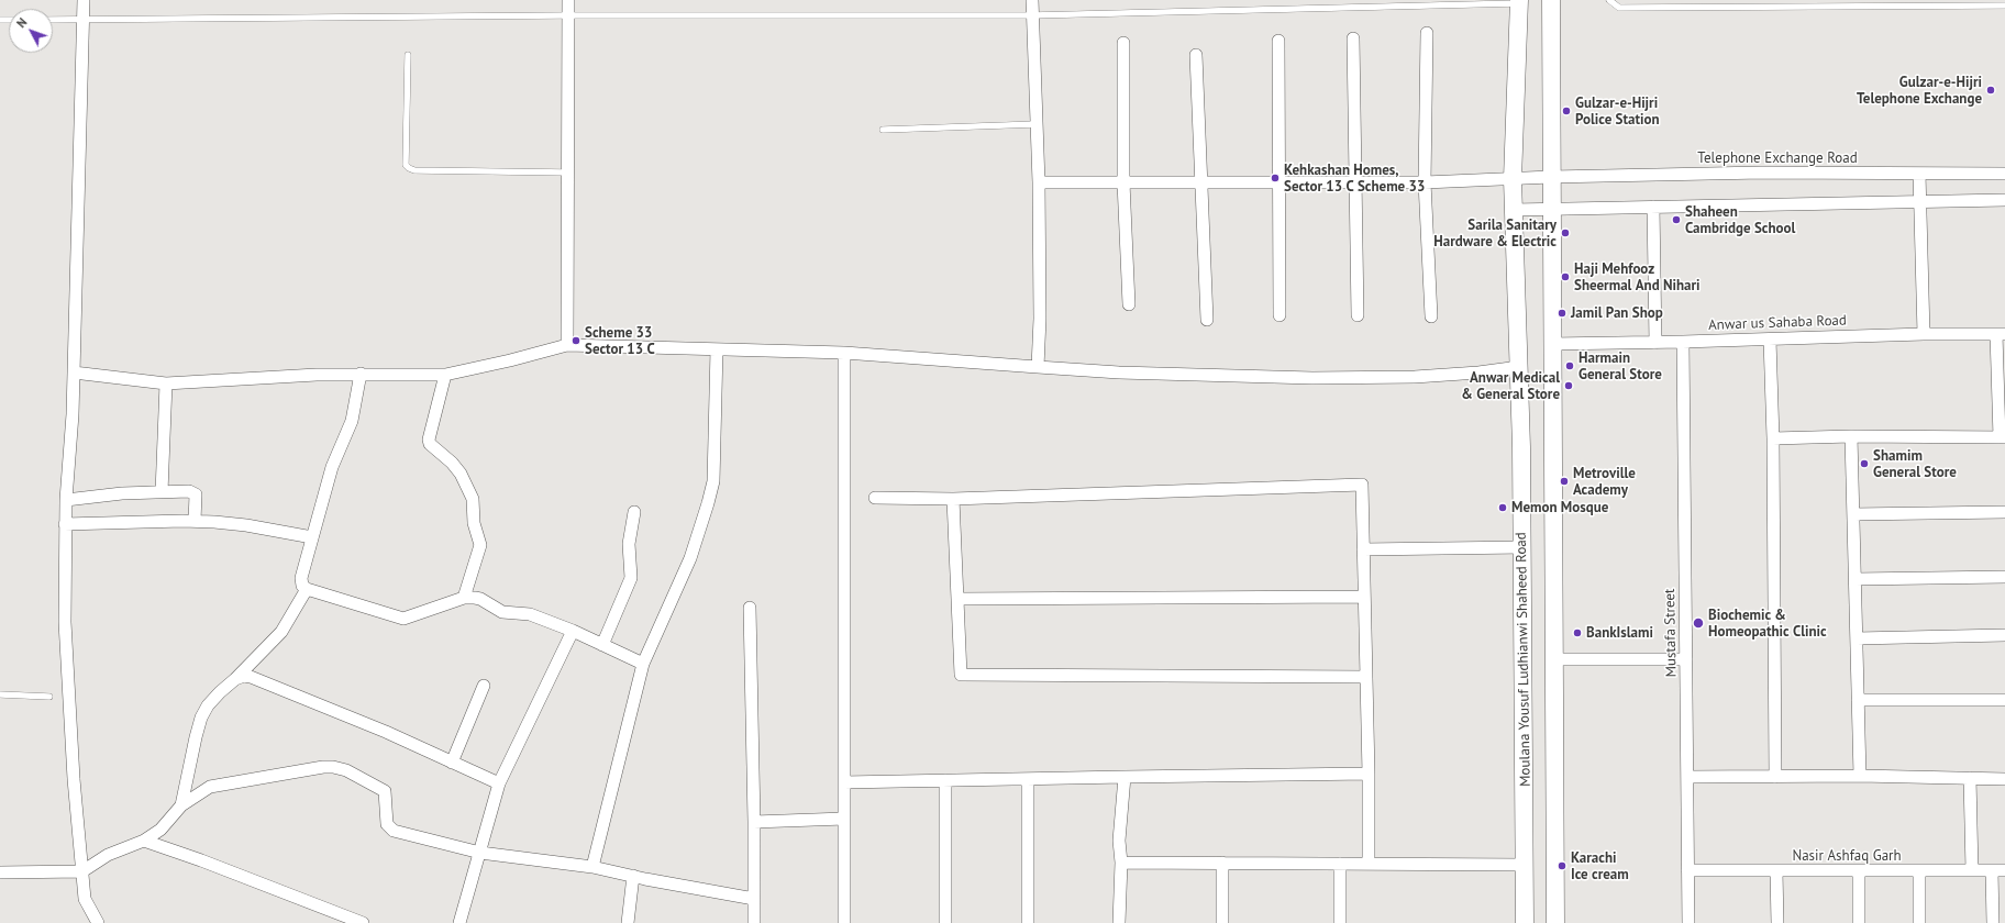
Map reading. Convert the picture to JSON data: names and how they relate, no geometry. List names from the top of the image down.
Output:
{
  "streets": {
    "street": [
      "Telephone Exchange Road",
      "Anwar us Sahaba Road",
      "Mustafa Street",
      "Moulana Yousuf Ludhianwi Shaheed Road",
      "Nasir Ashfaq Garh"
    ]
  },
  "crossings": [
    ["Telephone Exchange Road", "Moulana Yousuf Ludhianwi Shaheed Road"],
    ["Anwar us Sahaba Road", "Mustafa Street"],
    ["Anwar us Sahaba Road", "Moulana Yousuf Ludhianwi Shaheed Road"],
    ["Mustafa Street", "Nasir Ashfaq Garh"]
  ],
  "places": [
    "Gulzar-e-Hijri Telephone Exchange",
    "Gulzar-e-Hijri Police Station",
    "Kehkashan Homes, Sector 13 C Scheme 33",
    "Shaheen Cambridge School",
    "Sarila Sanitary Hardware & Electric",
    "Haji Mehfooz Sheermal And Nihari",
    "Jamil Pan Shop",
    "Scheme 33 Sector 13 C",
    "Harmain General Store",
    "Anwar Medical & General Store",
    "Shamim General Store",
    "Metroville Academy",
    "Memon Mosque",
    "Biochemic & Homeopathic Clinic",
    "BankIslami",
    "Karachi Ice cream"
  ],
  "north": "top left"
}
